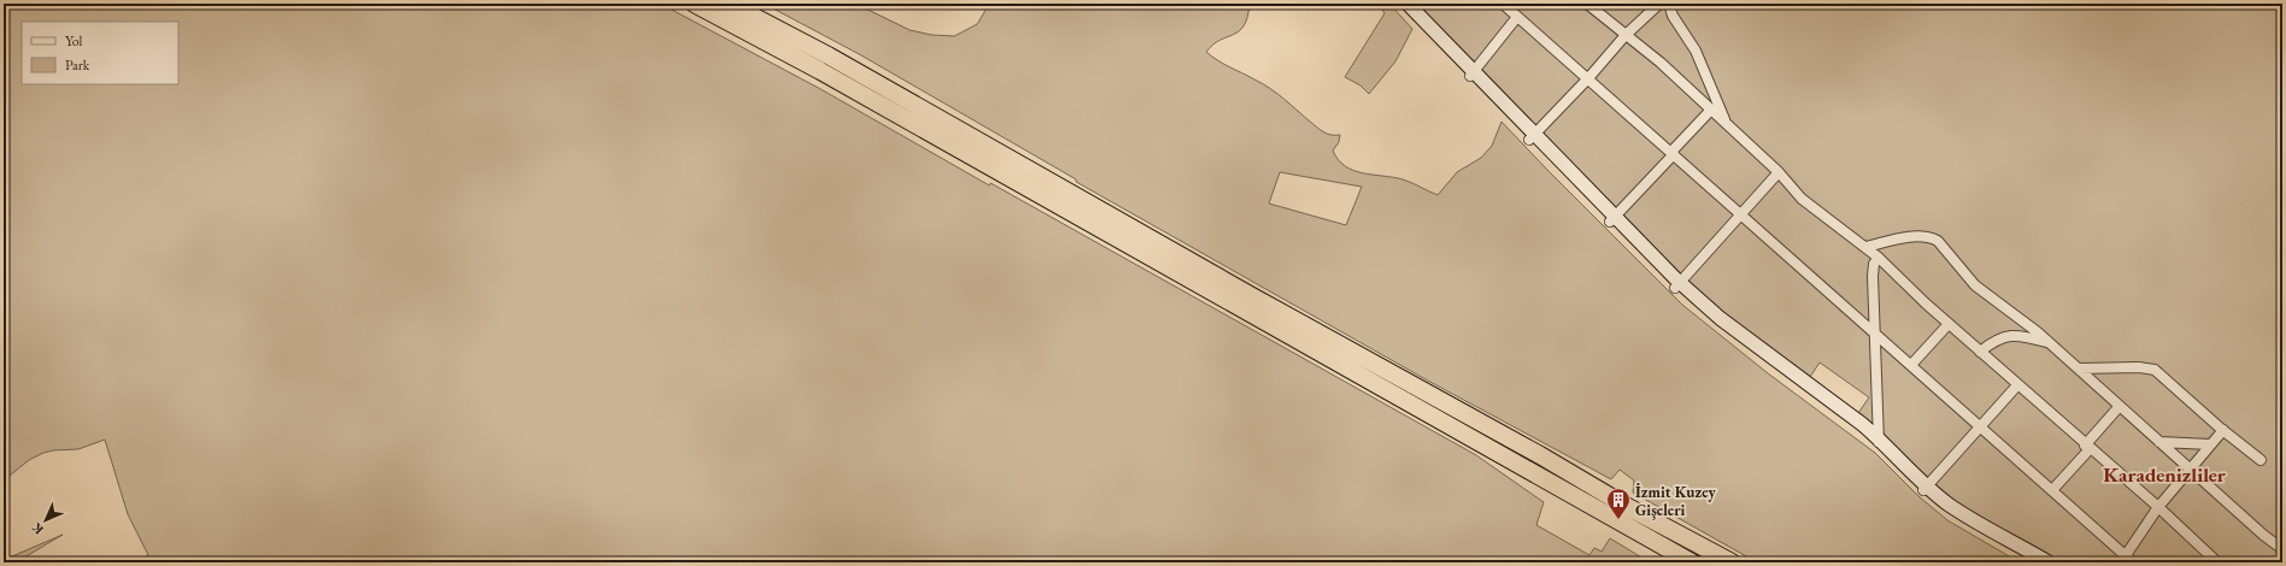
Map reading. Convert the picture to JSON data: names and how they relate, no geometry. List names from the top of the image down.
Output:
{
  "districts": ["Karadenizliler"],
  "places": {
    "building": ["İzmit Kuzey Gişeleri"]
  },
  "legend": ["Yol", "Park"],
  "north": "bottom left"
}
